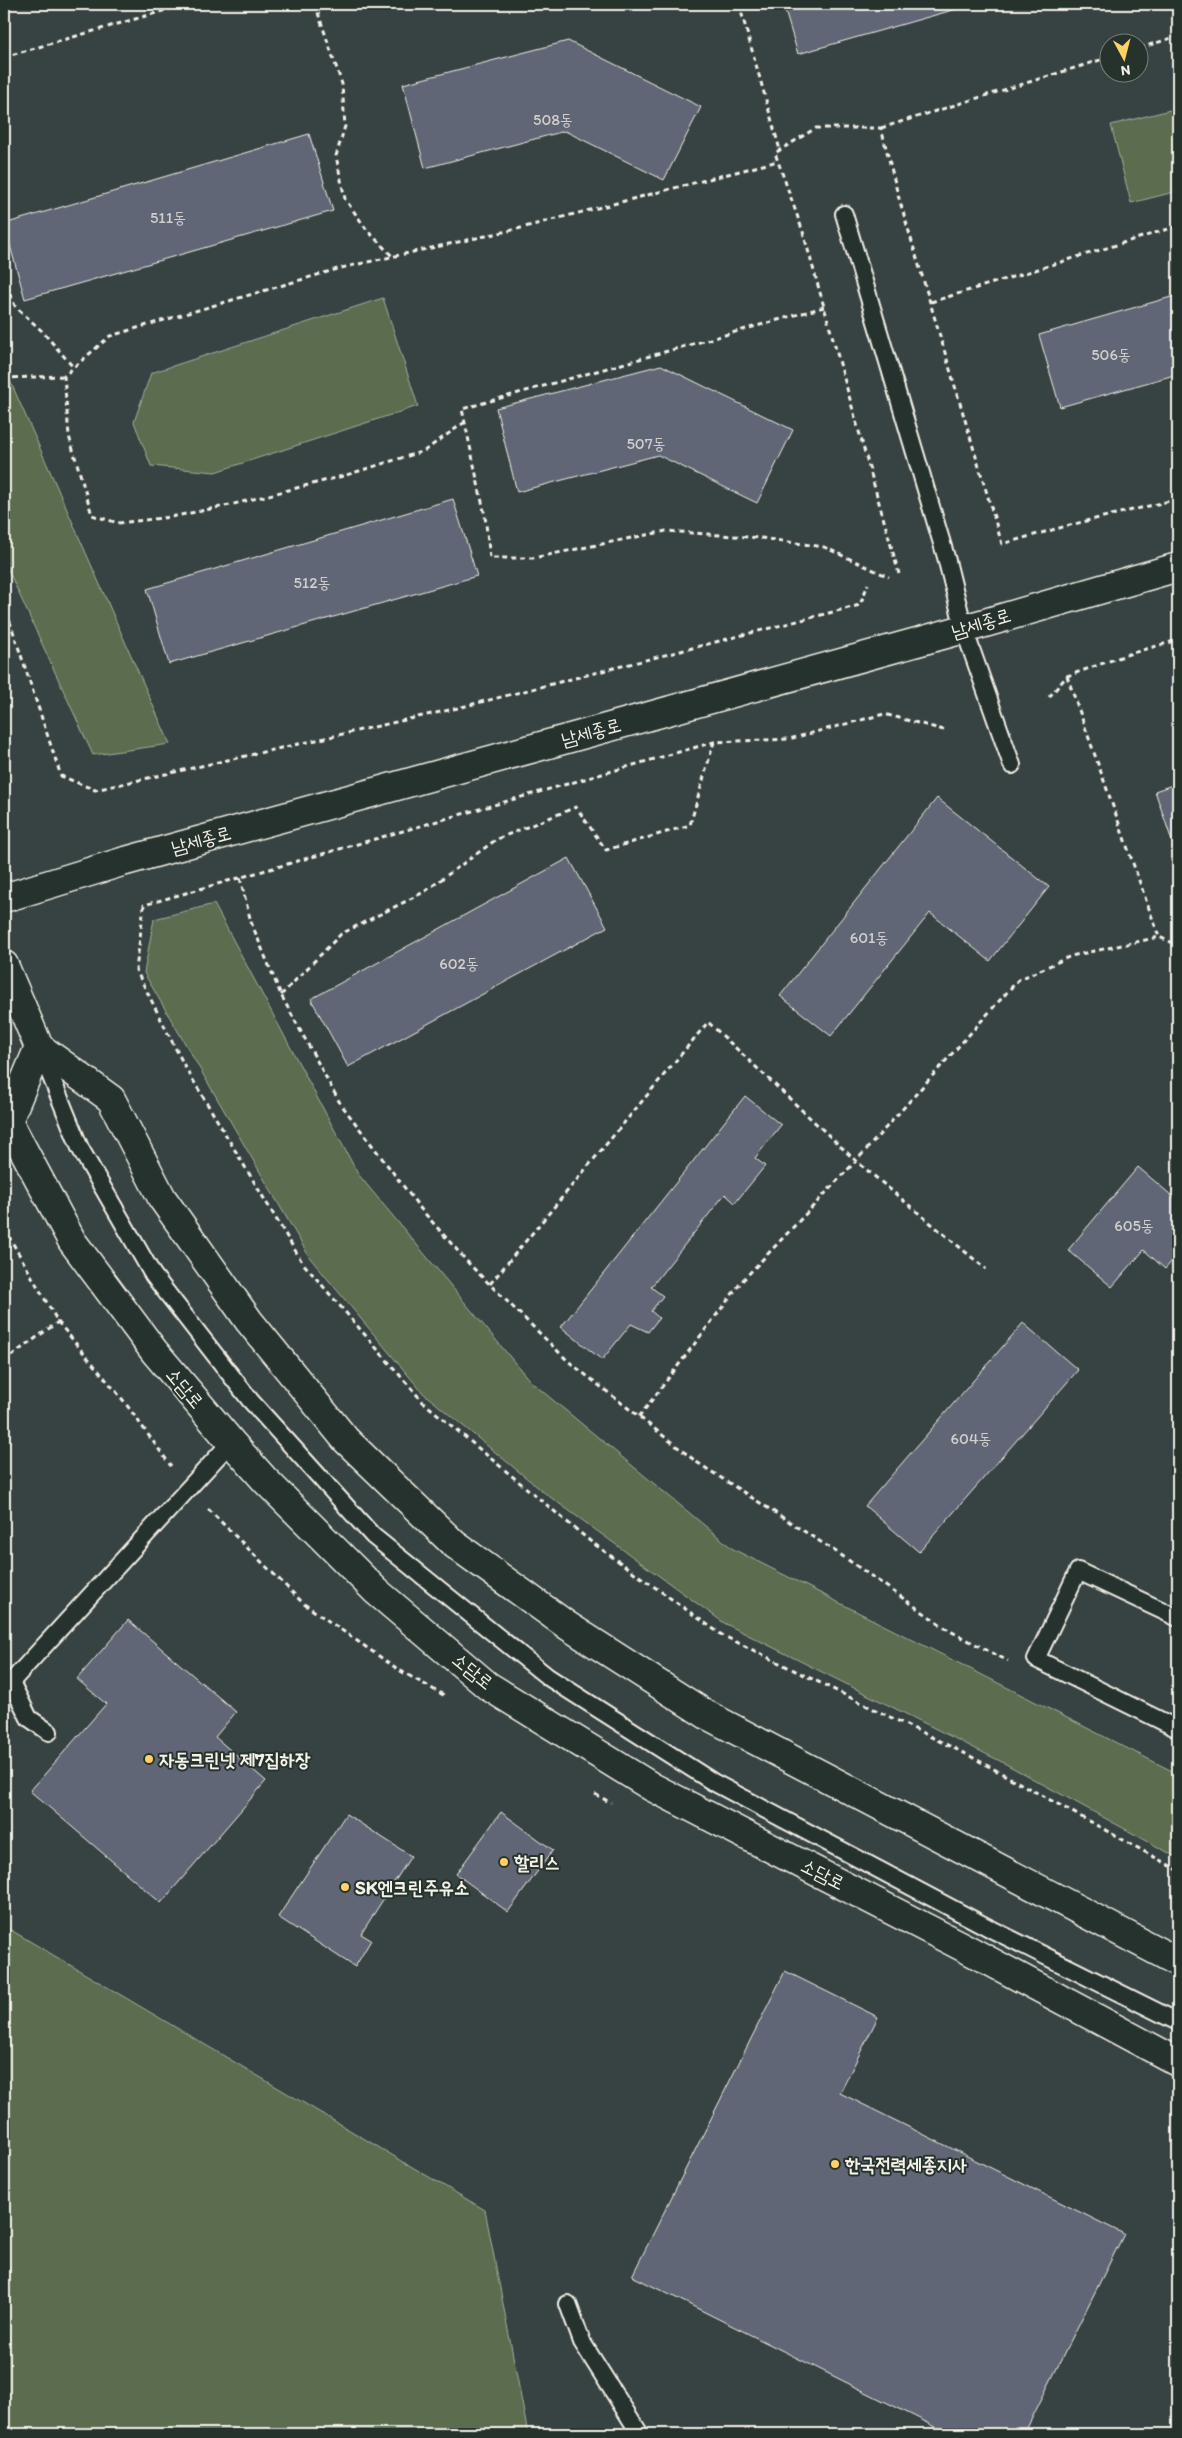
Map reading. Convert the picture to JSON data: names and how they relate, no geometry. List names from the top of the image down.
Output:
{
  "streets": {
    "street": ["남세종로", "소담로"]
  },
  "places": [
    "자동크린넷 제7집하장",
    "할리스",
    "SK엔크린주유소",
    "한국전력세종지사"
  ],
  "house_numbers": [
    "508동",
    "511동",
    "506동",
    "507동",
    "512동",
    "601동",
    "602동",
    "605동",
    "604동"
  ],
  "north": "bottom"
}
